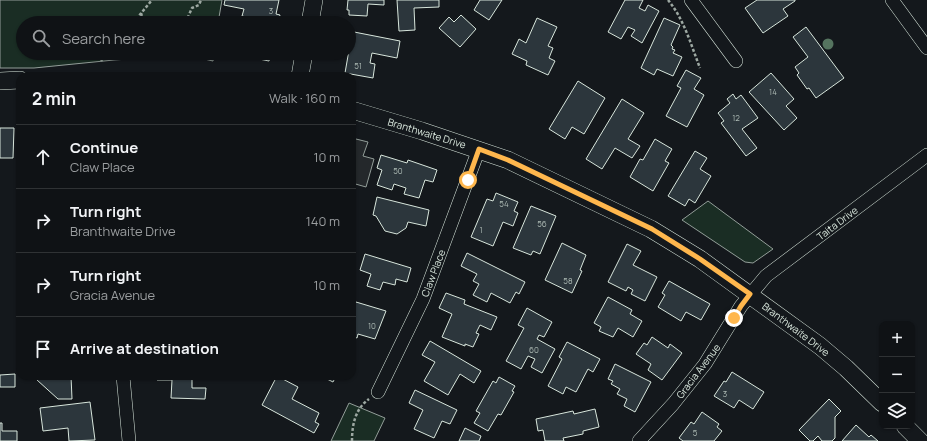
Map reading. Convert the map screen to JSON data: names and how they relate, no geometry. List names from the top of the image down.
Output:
{
  "streets": {
    "street": [
      "Branthwaite Drive",
      "Taita Drive",
      "Claw Place",
      "Gracia Avenue"
    ]
  },
  "crossings": [
    ["Branthwaite Drive", "Taita Drive"],
    ["Branthwaite Drive", "Claw Place"],
    ["Branthwaite Drive", "Gracia Avenue"],
    ["Taita Drive", "Gracia Avenue"]
  ],
  "house_numbers": [
    "3",
    "51",
    "14",
    "12",
    "50",
    "54",
    "56",
    "1",
    "58",
    "10",
    "60",
    "3",
    "5"
  ],
  "page": {
    "search": "Search here",
    "heading": ["2 min", "Walk · 160 m"],
    "list": [
      ["Continue", "Claw Place", "10 m"],
      ["Turn right", "Branthwaite Drive", "140 m"],
      ["Turn right", "Gracia Avenue", "10 m"],
      "Arrive at destination"
    ],
    "map_buttons": ["+", "−"]
  }
}
